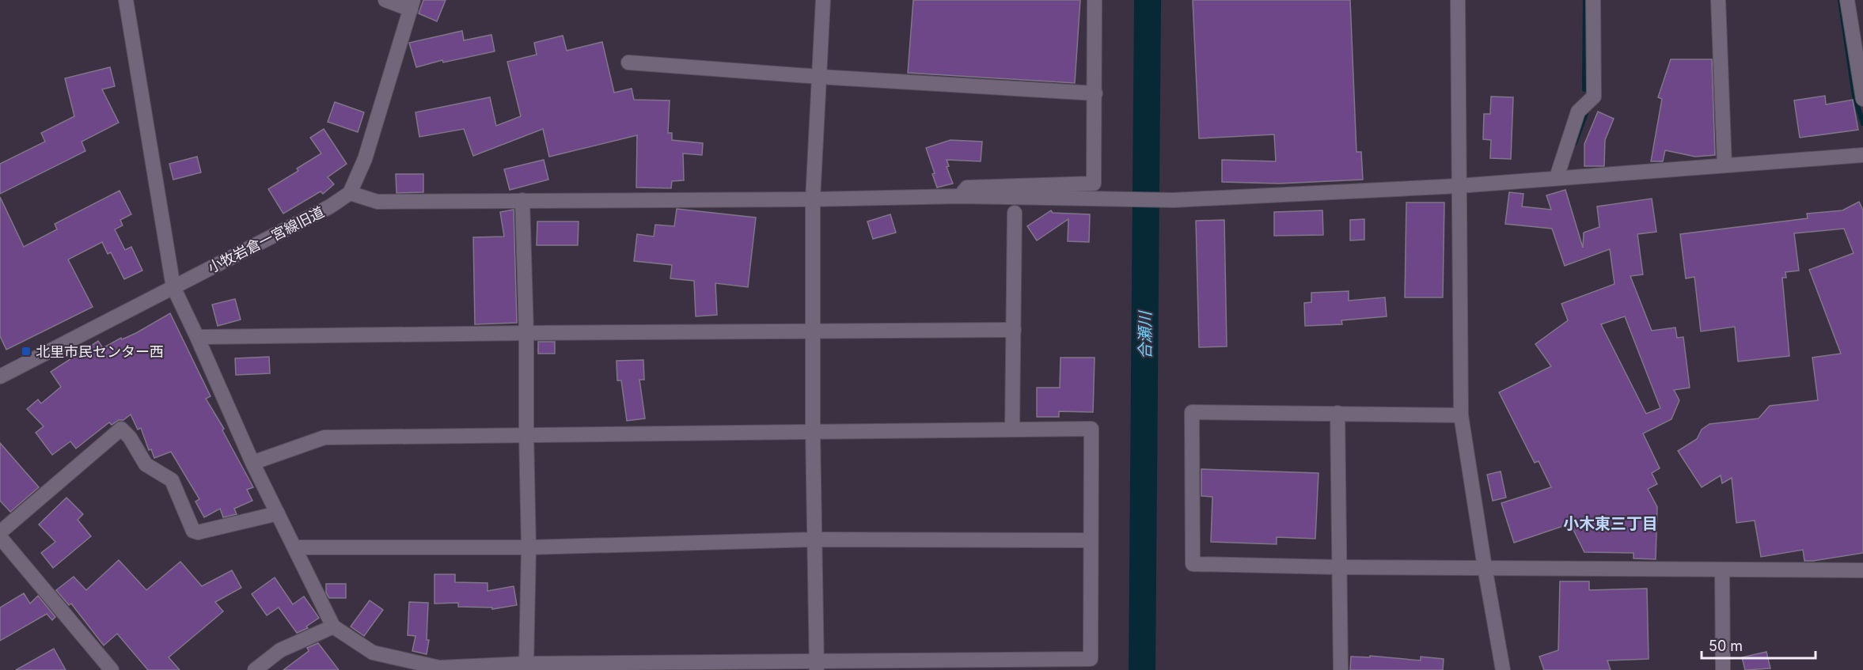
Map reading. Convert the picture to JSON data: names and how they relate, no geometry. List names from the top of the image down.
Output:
{
  "streets": {
    "street": ["小牧岩倉一宮線旧道"]
  },
  "districts": ["小木東三丁目"],
  "water": ["合瀬川"],
  "places": {
    "transit": ["北里市民センター西"]
  },
  "scale_bar": "50 m"
}
